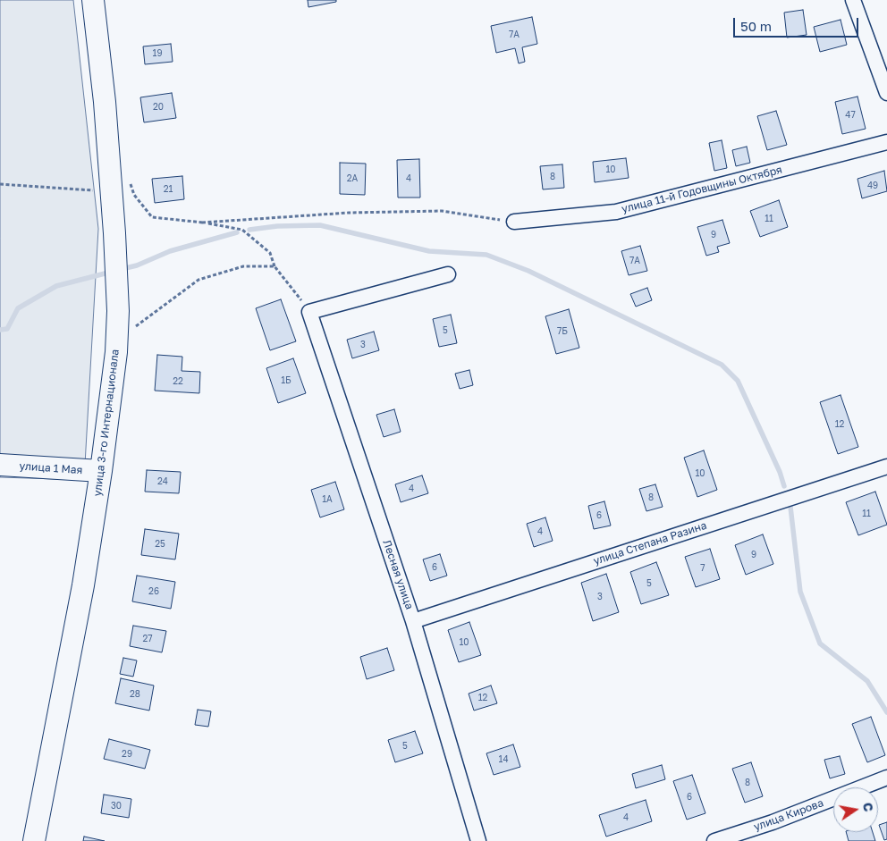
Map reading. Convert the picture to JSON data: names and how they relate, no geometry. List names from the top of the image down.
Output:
{
  "streets": {
    "street": [
      "улица 11-й Годовщины Октября",
      "улица 3-го Интернационала",
      "улица 1 Мая",
      "улица Степана Разина",
      "Лесная улица",
      "улица Кирова"
    ]
  },
  "crossings": [
    ["улица 3-го Интернационала", "улица 1 Мая"],
    ["улица Степана Разина", "Лесная улица"]
  ],
  "house_numbers": [
    "7А",
    "19",
    "20",
    "47",
    "10",
    "8",
    "2А",
    "4",
    "49",
    "21",
    "11",
    "9",
    "7А",
    "5",
    "7Б",
    "3",
    "1Б",
    "22",
    "12",
    "10",
    "24",
    "4",
    "8",
    "1А",
    "11",
    "6",
    "4",
    "25",
    "9",
    "6",
    "7",
    "5",
    "26",
    "3",
    "27",
    "10",
    "28",
    "12",
    "5",
    "29",
    "14",
    "8",
    "6",
    "30",
    "4"
  ],
  "scale_bar": "50 m",
  "north": "right"
}
